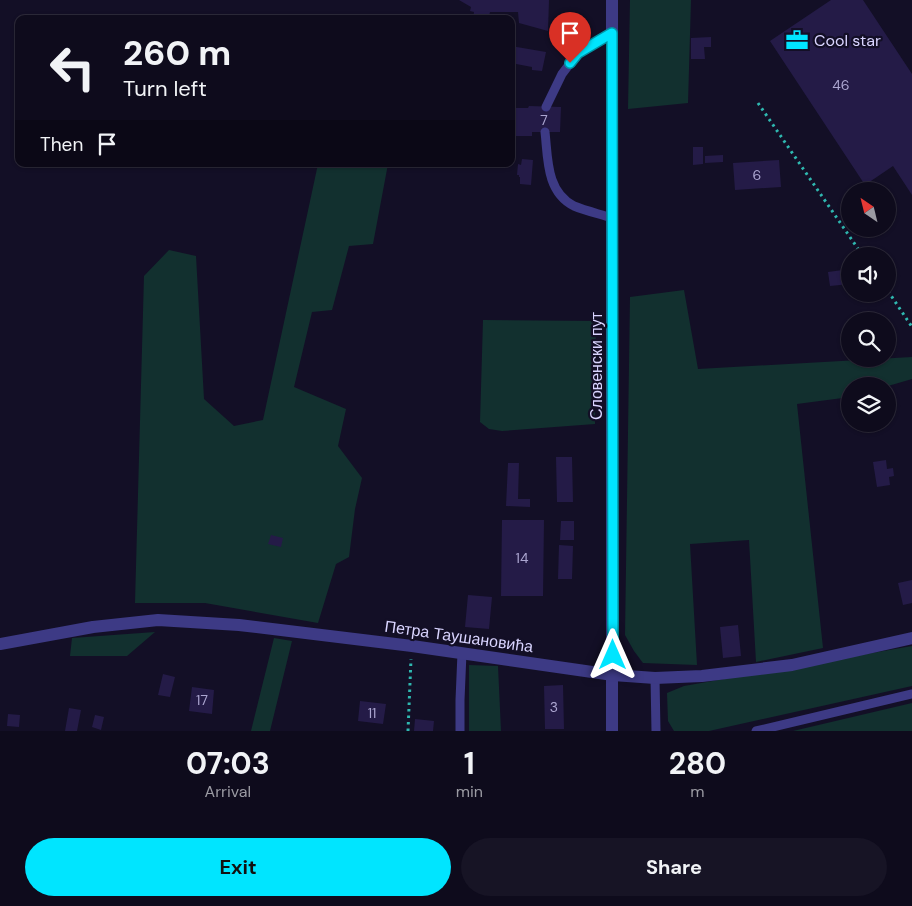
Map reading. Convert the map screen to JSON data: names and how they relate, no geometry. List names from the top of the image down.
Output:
{
  "streets": {
    "street": ["Словенски пут", "Петра Таушановића"]
  },
  "crossings": [
    ["Словенски пут", "Петра Таушановића"]
  ],
  "places": {
    "office": ["Cool star"]
  },
  "house_numbers": [
    "46",
    "7",
    "6",
    "14",
    "17",
    "3",
    "11"
  ],
  "north": "top left",
  "page": {
    "turn": ["260 m", "Turn left"],
    "then": "Then",
    "eta": [
      "07:03",
      "Arrival",
      "1",
      "min",
      "280",
      "m"
    ],
    "buttons": ["Exit", "Share"]
  }
}
